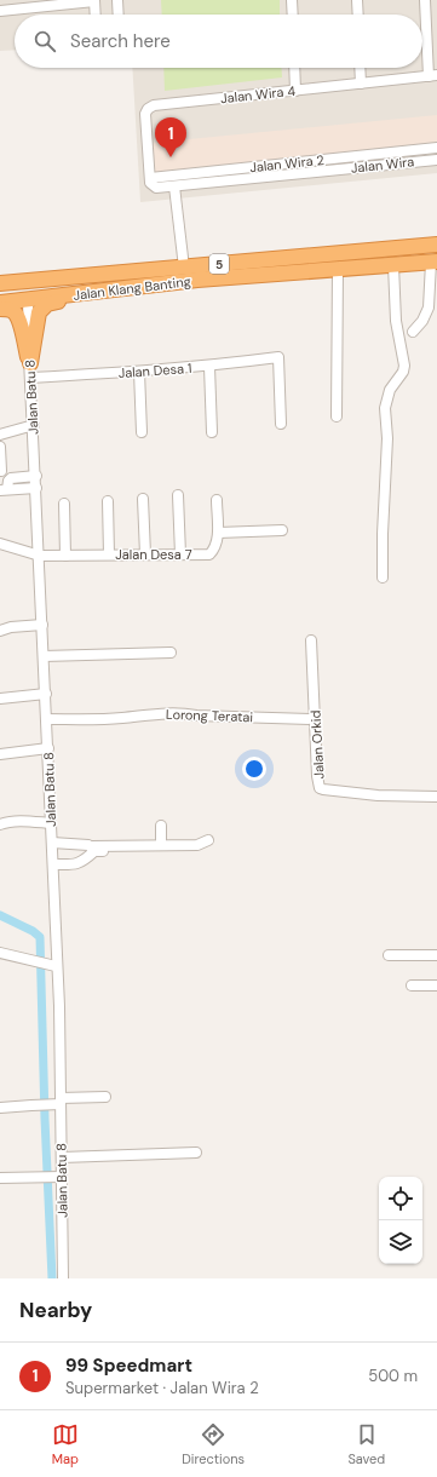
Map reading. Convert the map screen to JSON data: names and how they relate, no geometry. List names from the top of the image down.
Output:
{
  "streets": {
    "highway": ["5", "Jalan Klang Banting"],
    "street": [
      "Jalan Wira 4",
      "Jalan Wira 2",
      "Jalan Wira",
      "Jalan Desa 1",
      "Jalan Batu 8",
      "Jalan Desa 7",
      "Lorong Teratai",
      "Jalan Orkid"
    ]
  },
  "crossings": [
    ["Jalan Wira 4", "Jalan Wira 2"],
    ["Jalan Wira 4", "Jalan Wira"],
    ["Jalan Wira 2", "Jalan Wira"],
    ["Jalan Klang Banting", "Jalan Batu 8"],
    ["Jalan Desa 1", "Jalan Batu 8"],
    ["Jalan Batu 8", "Jalan Desa 7"],
    ["Jalan Batu 8", "Lorong Teratai"],
    ["Lorong Teratai", "Jalan Orkid"]
  ],
  "page": {
    "search": "Search here",
    "pins": "1",
    "heading": "Nearby",
    "list": [
      {
        "mark": "1",
        "name": "99 Speedmart",
        "note": "Supermarket · Jalan Wira 2",
        "value": "500 m"
      }
    ],
    "nav": ["Map", "Directions", "Saved"]
  }
}
